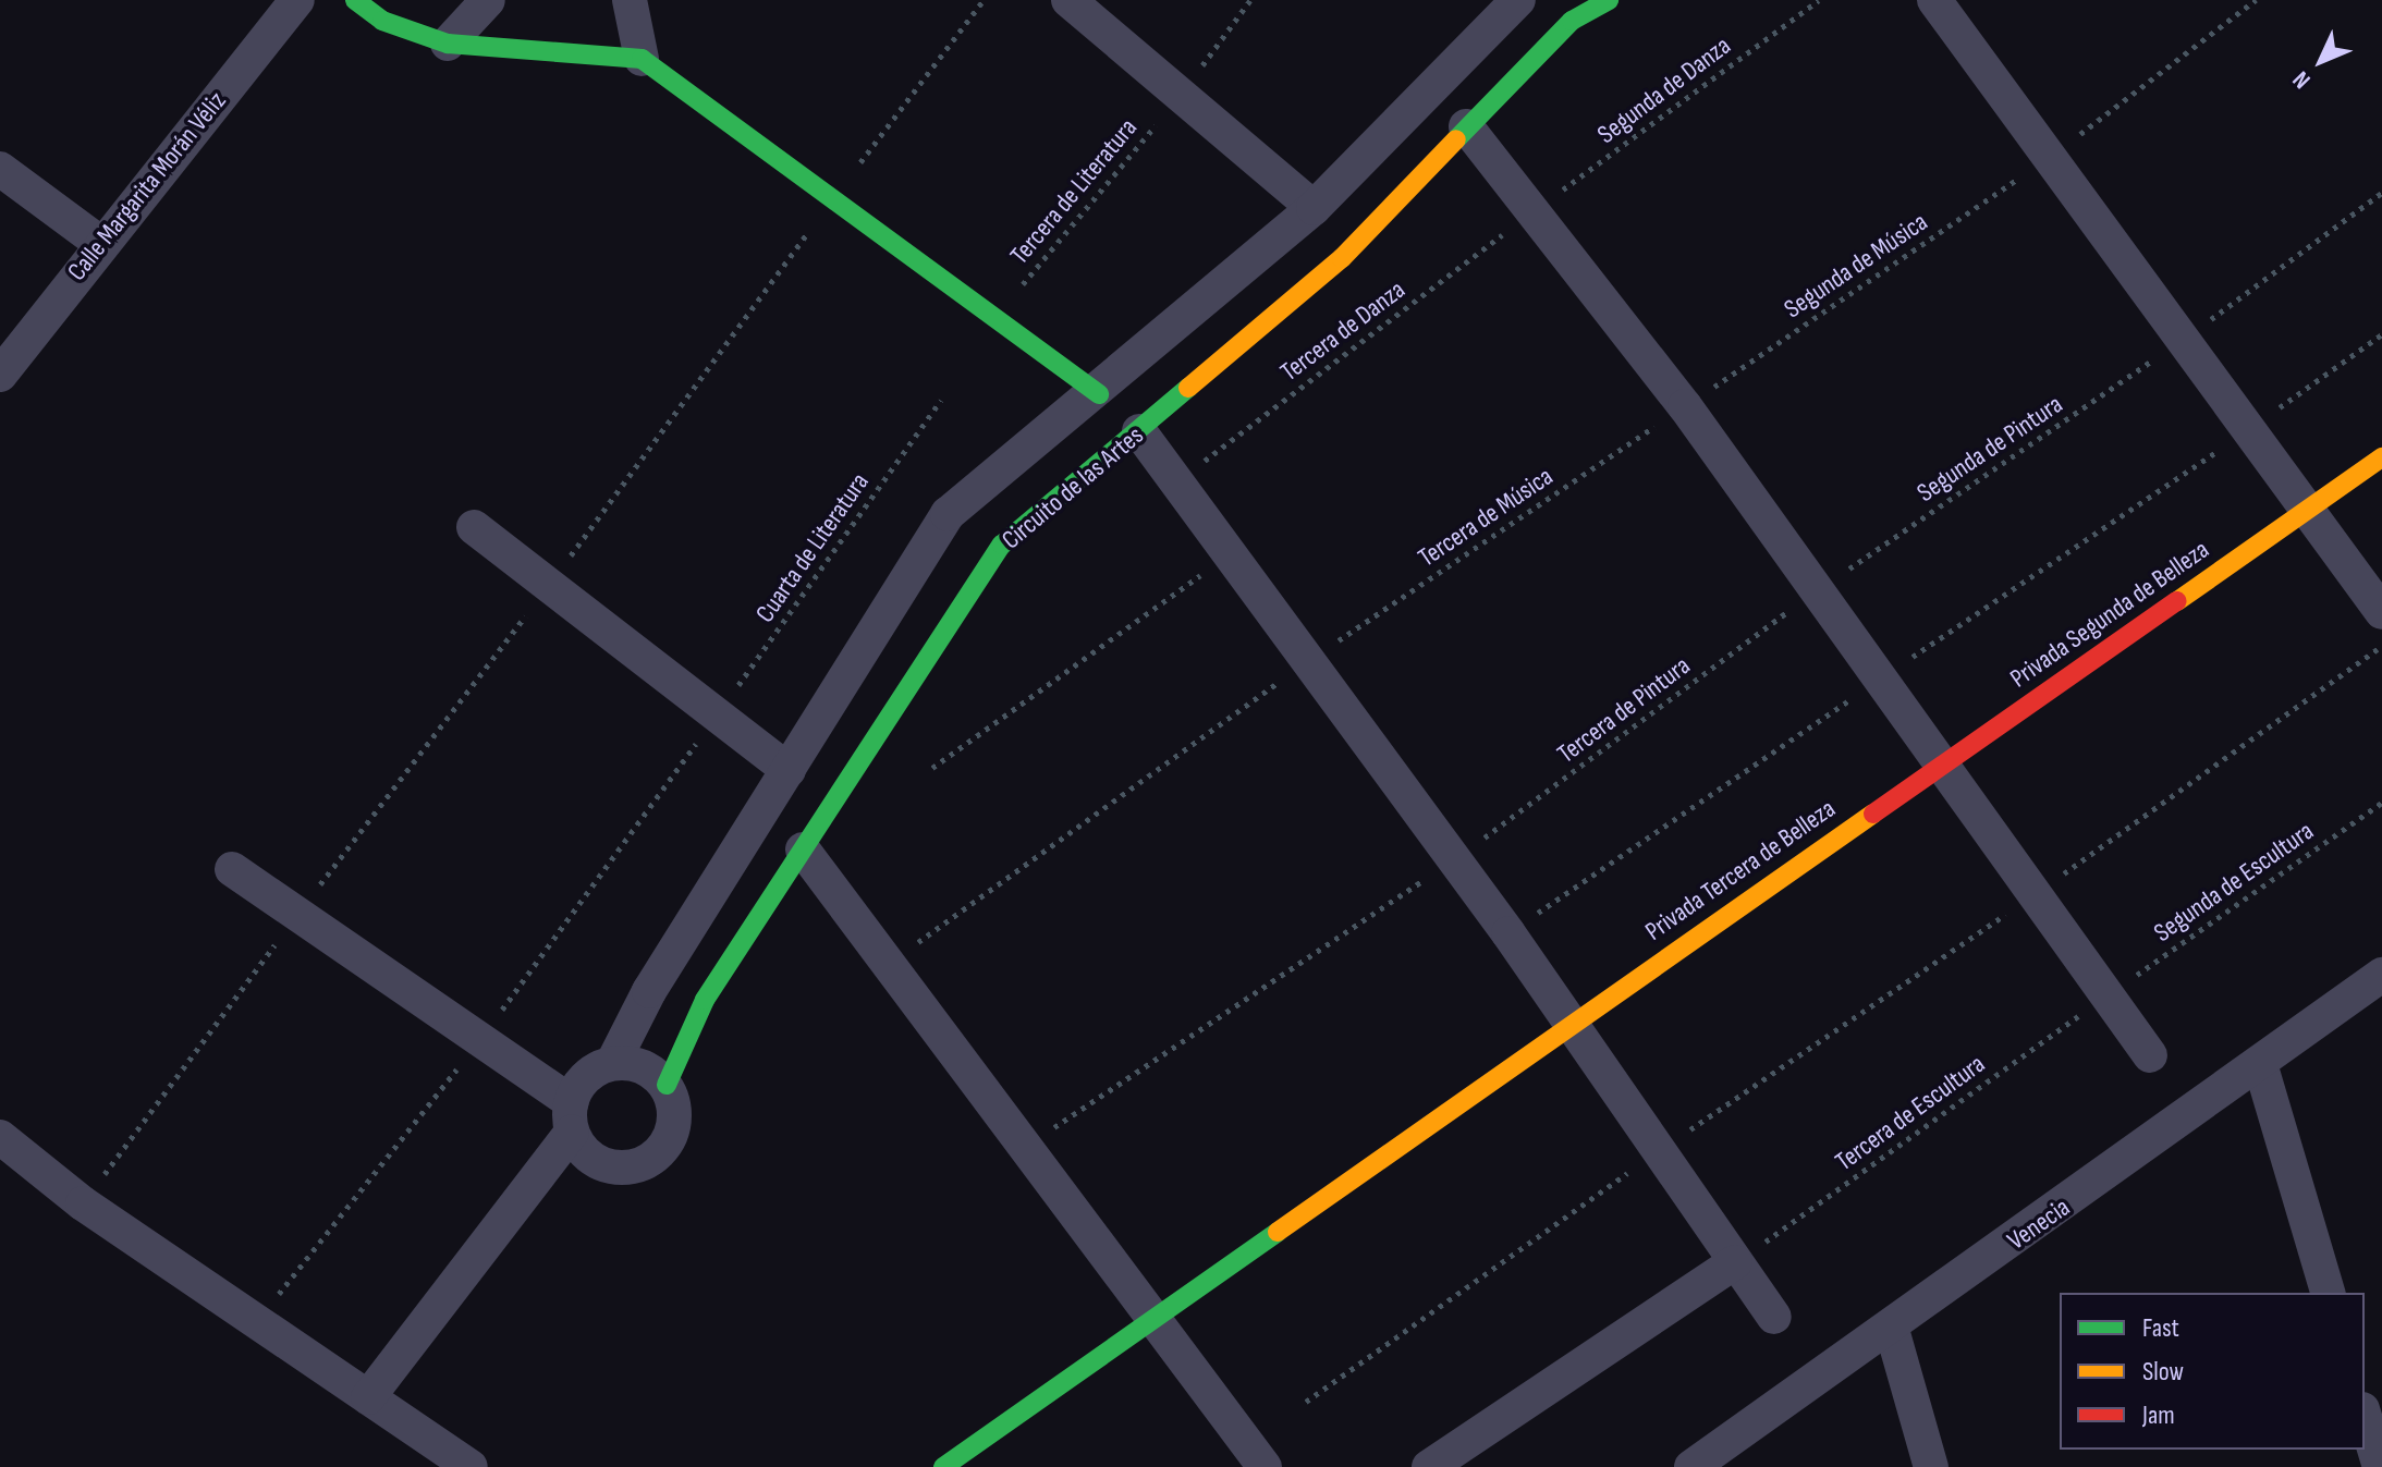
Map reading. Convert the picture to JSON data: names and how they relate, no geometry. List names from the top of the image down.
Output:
{
  "streets": {
    "street": [
      "Calle Margarita Morán Véliz",
      "Circuito de las Artes",
      "Privada Segunda de Belleza",
      "Privada Tercera de Belleza",
      "Venecia"
    ],
    "path": [
      "Segunda de Danza",
      "Tercera de Literatura",
      "Segunda de Música",
      "Tercera de Danza",
      "Segunda de Pintura",
      "Tercera de Música",
      "Cuarta de Literatura",
      "Tercera de Pintura",
      "Segunda de Escultura",
      "Tercera de Escultura"
    ]
  },
  "crossings": [
    ["Segunda de Danza", "Tercera de Danza"],
    ["Segunda de Música", "Tercera de Música"],
    ["Segunda de Pintura", "Tercera de Pintura"],
    ["Privada Segunda de Belleza", "Privada Tercera de Belleza"],
    ["Segunda de Escultura", "Tercera de Escultura"]
  ],
  "legend": ["Fast", "Slow", "Jam"],
  "north": "bottom left"
}
